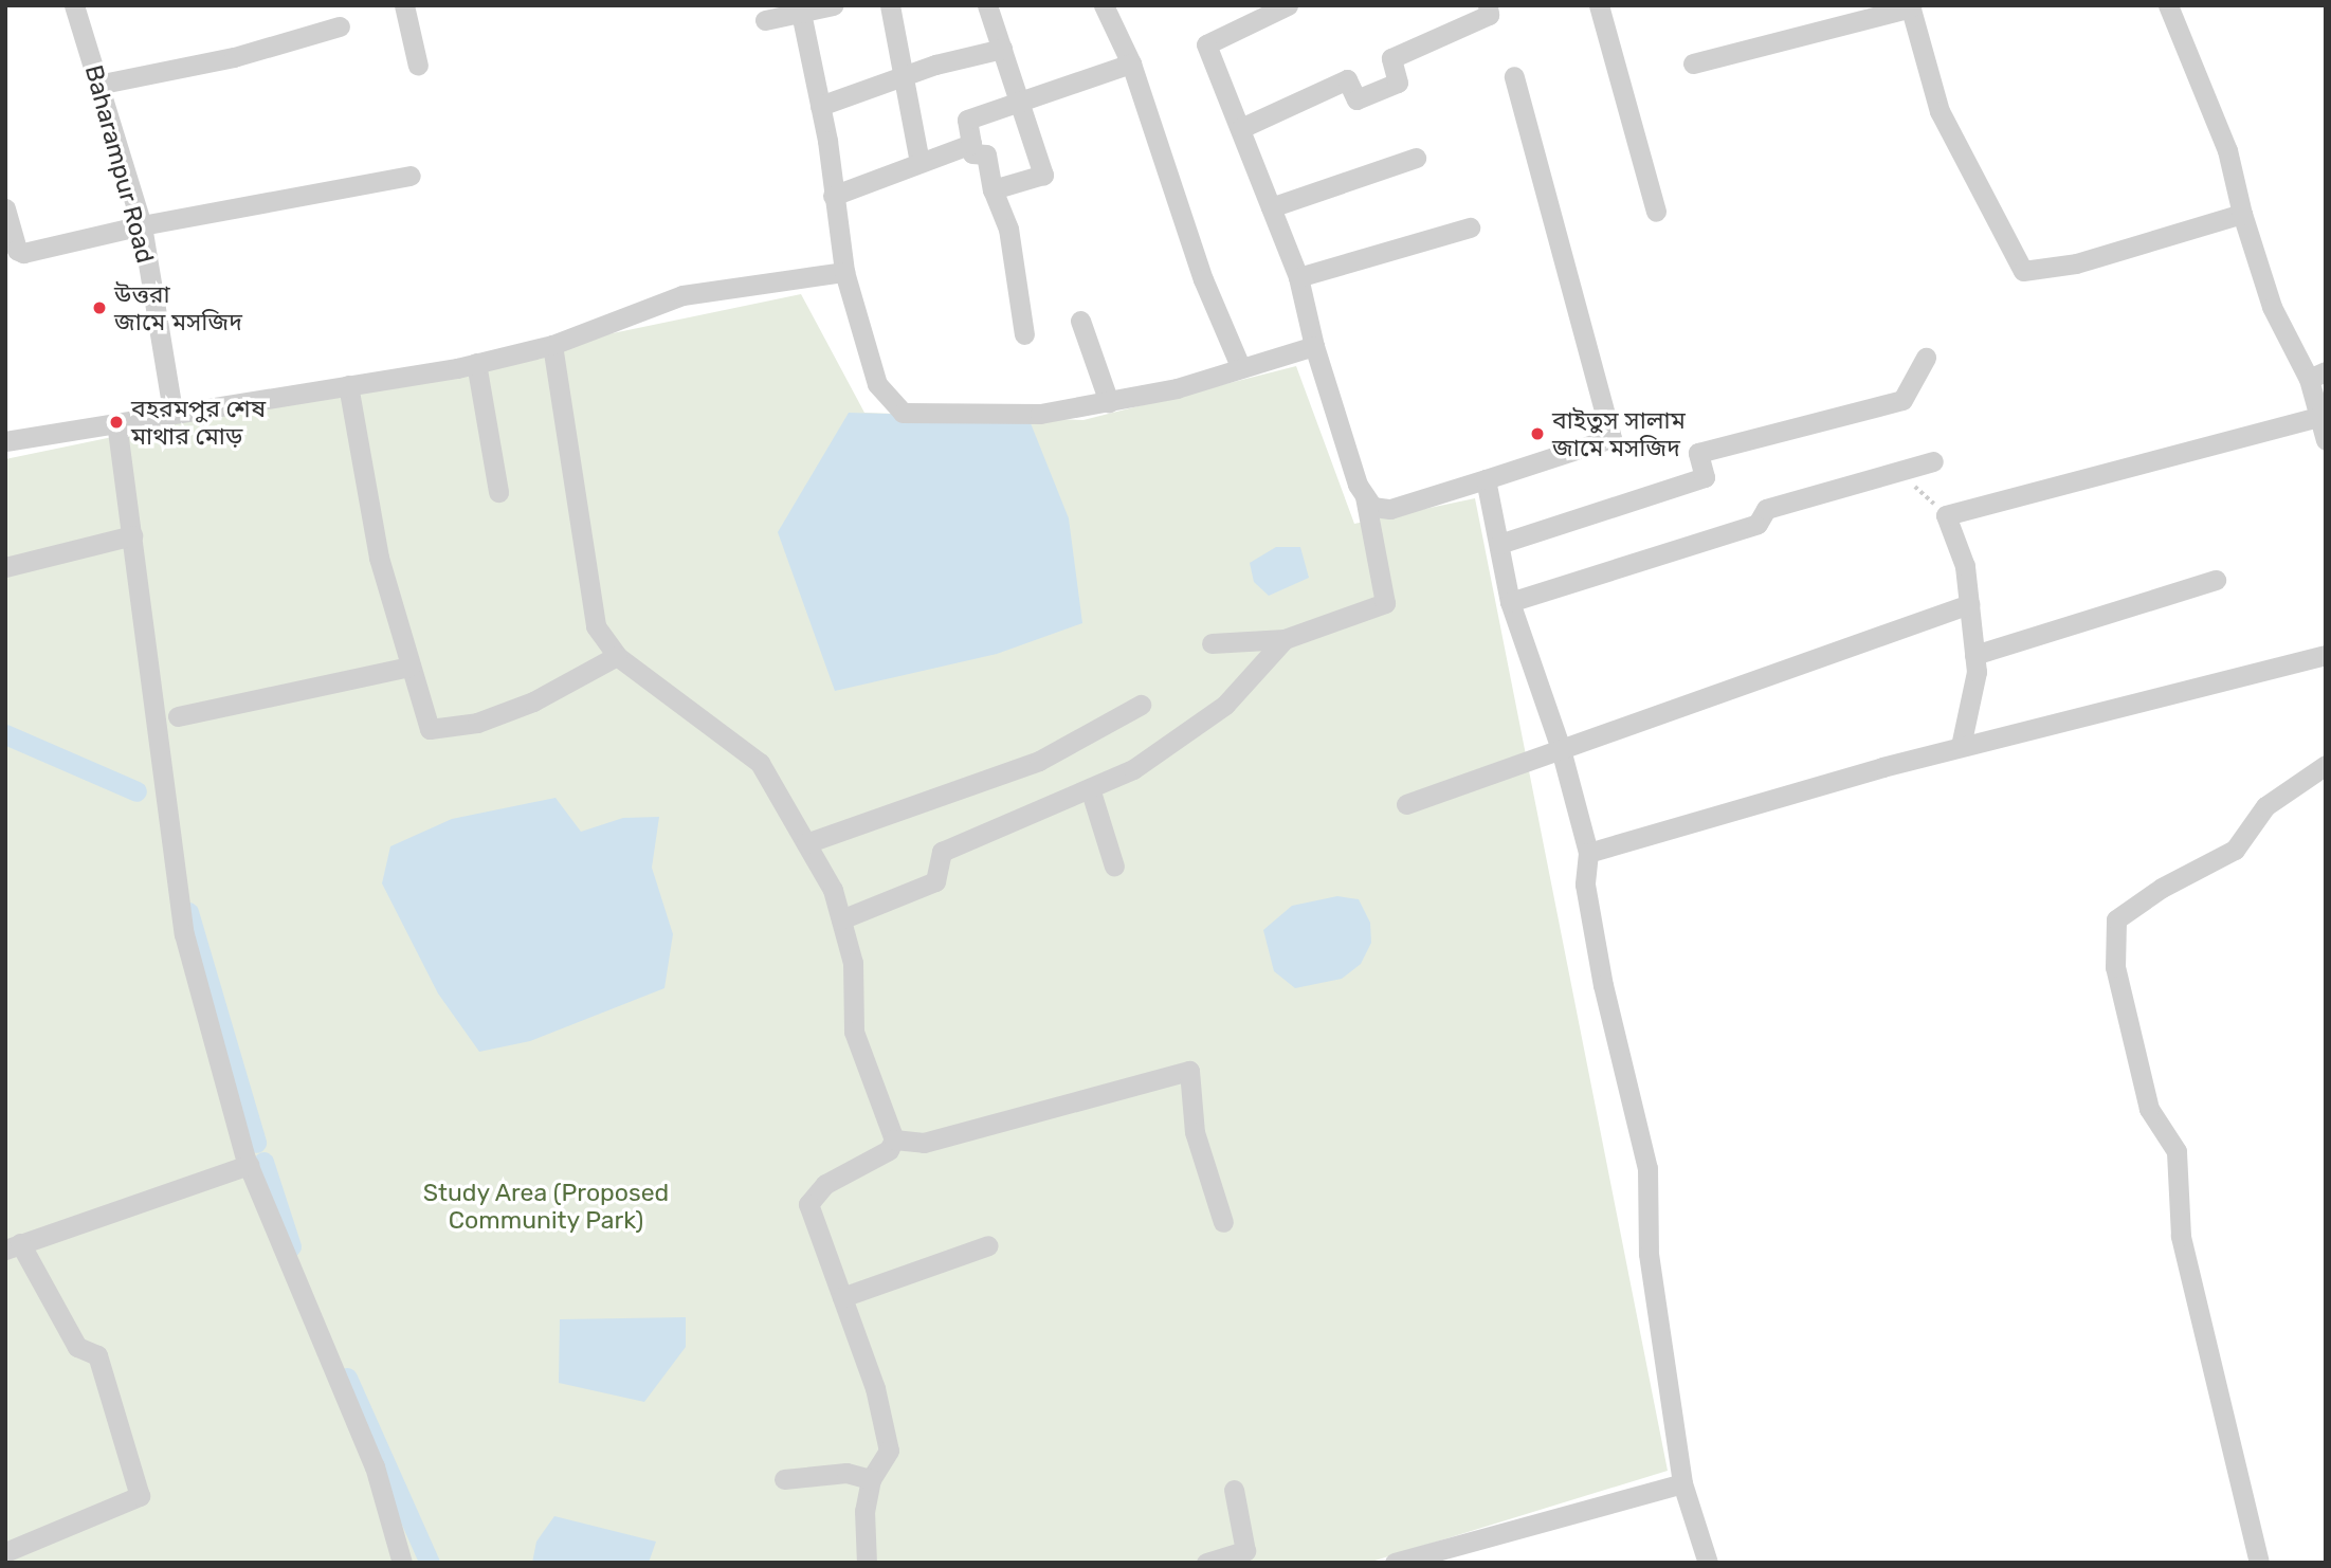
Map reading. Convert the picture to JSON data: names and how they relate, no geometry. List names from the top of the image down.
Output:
{
  "streets": {
    "street": ["Baharampur Road"]
  },
  "parks": ["Study Area (Proposed Community Park)"],
  "places": ["উত্তরা জামে মসজিদ", "বহরমপুর শেষ মাথার মোড়", "বাইতুস সালাম জামে মসজিদ"]
}
